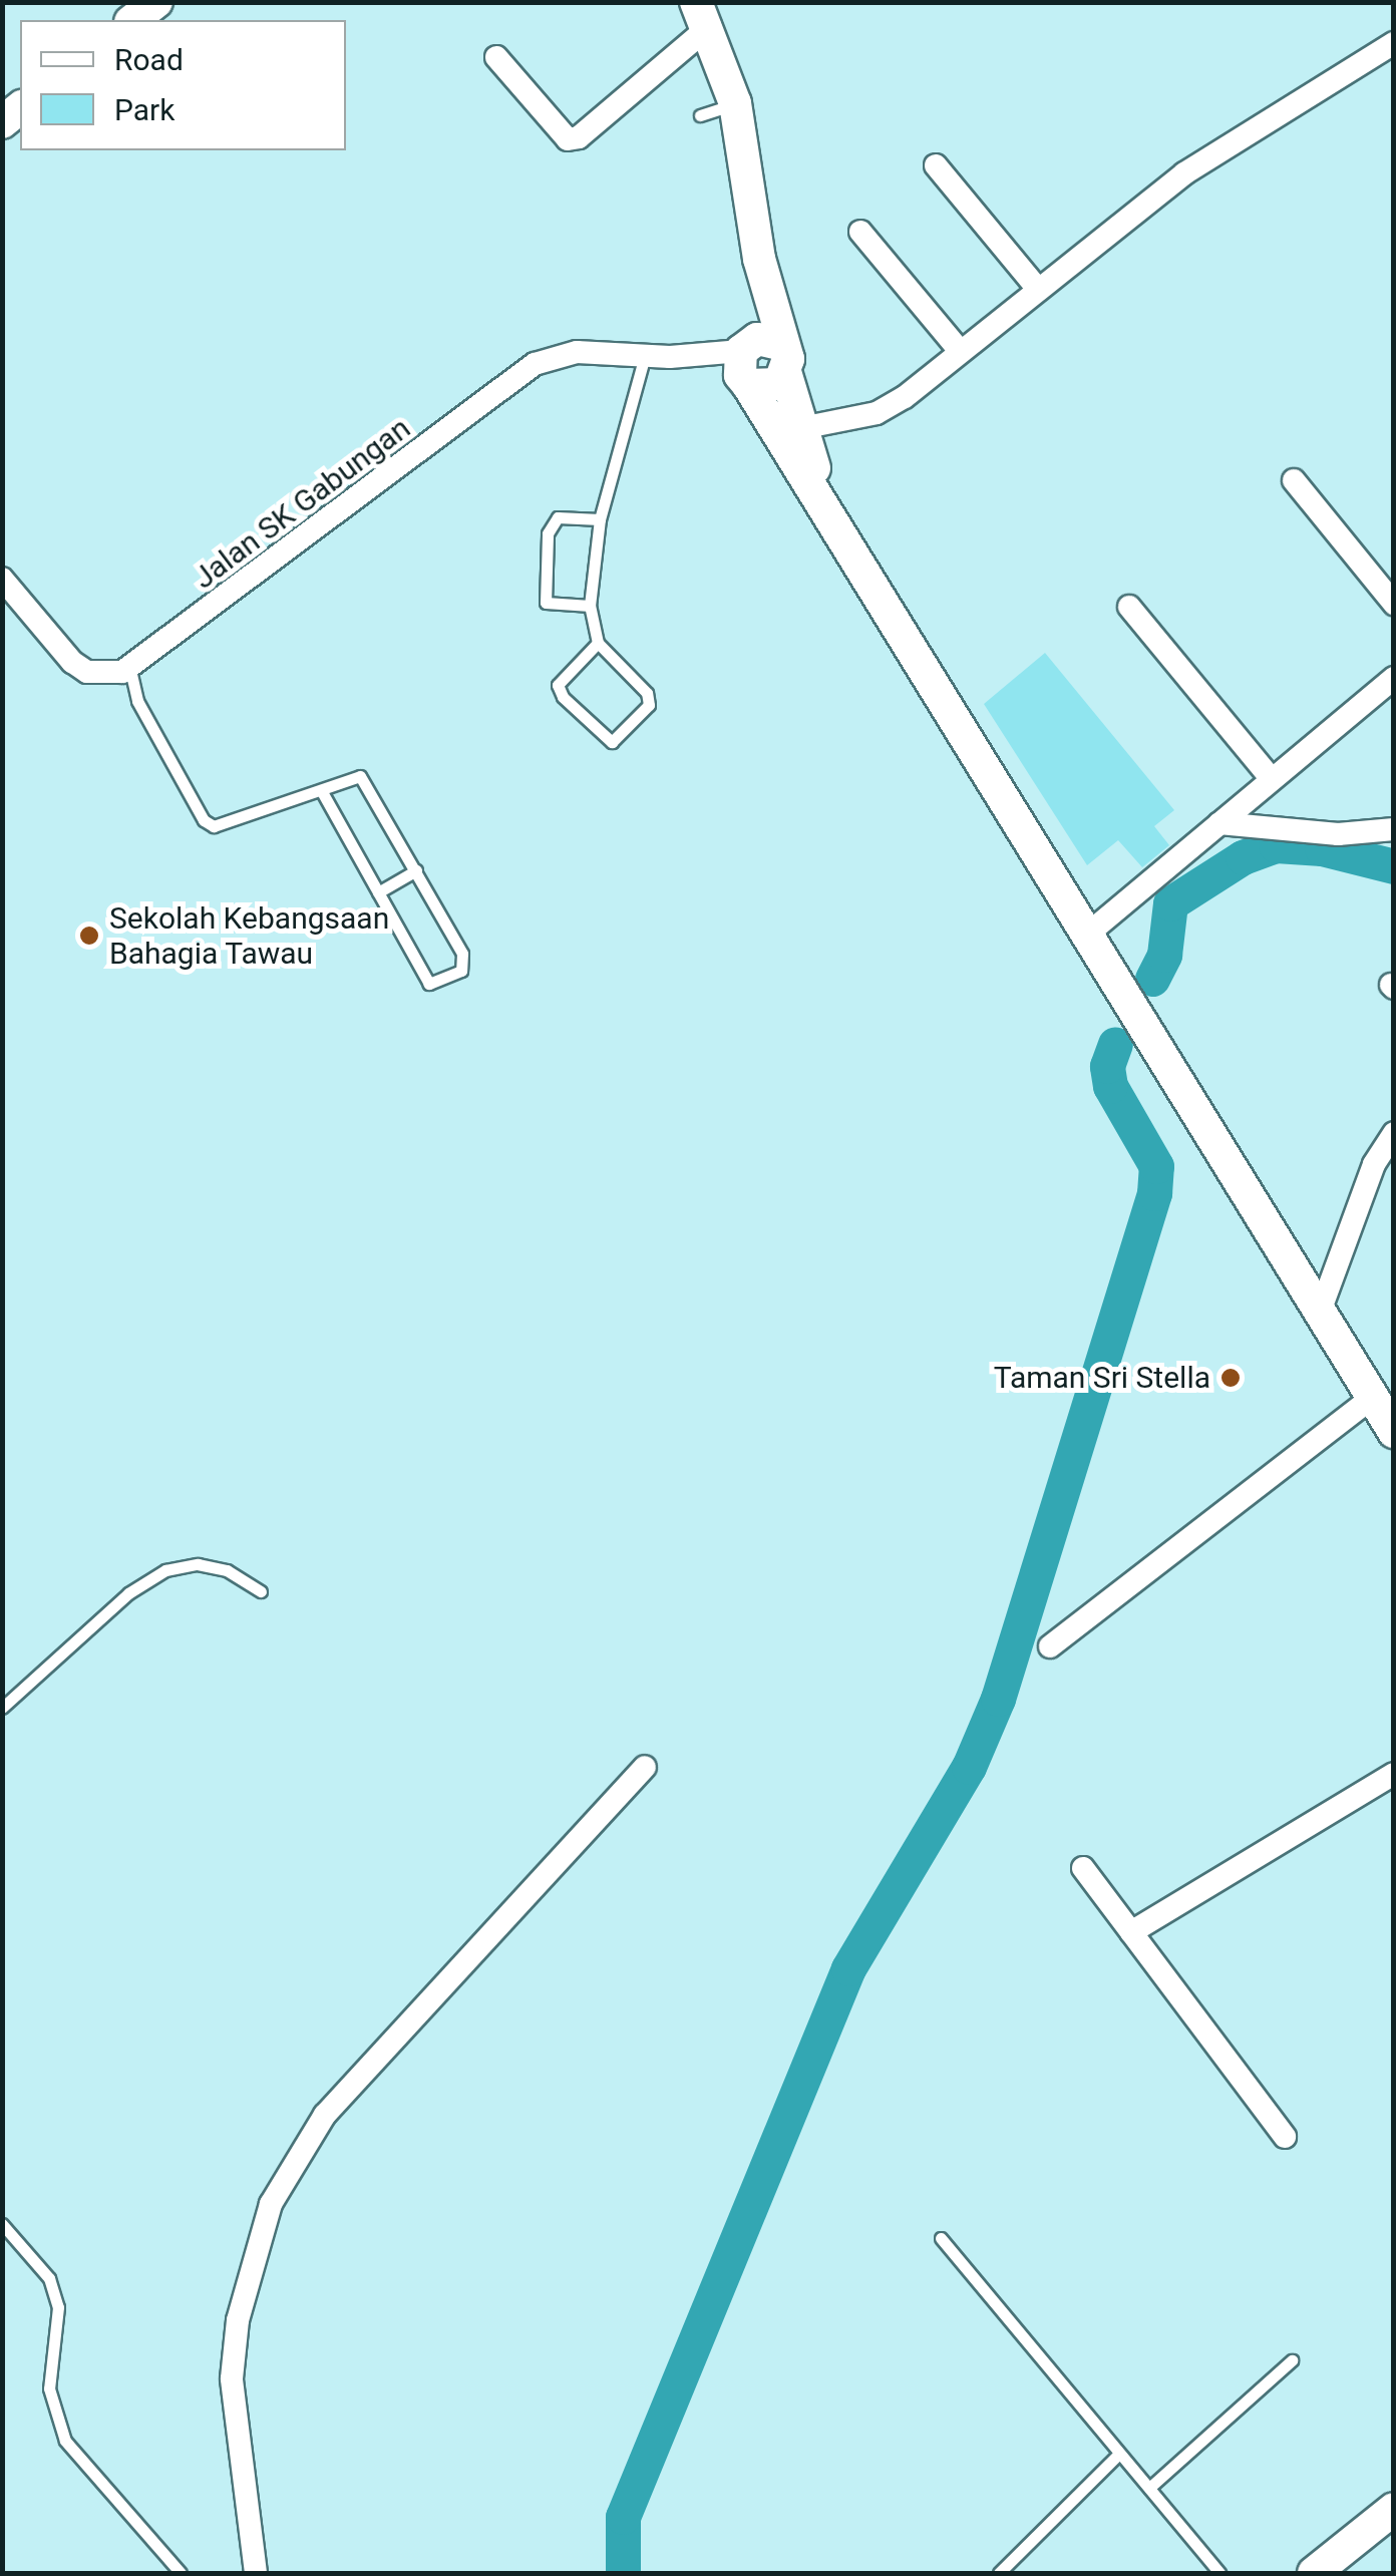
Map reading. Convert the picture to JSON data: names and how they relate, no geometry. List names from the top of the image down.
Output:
{
  "streets": {
    "street": ["Jalan SK Gabungan"]
  },
  "places": ["Sekolah Kebangsaan Bahagia Tawau", "Taman Sri Stella"],
  "legend": ["Road", "Park"]
}
